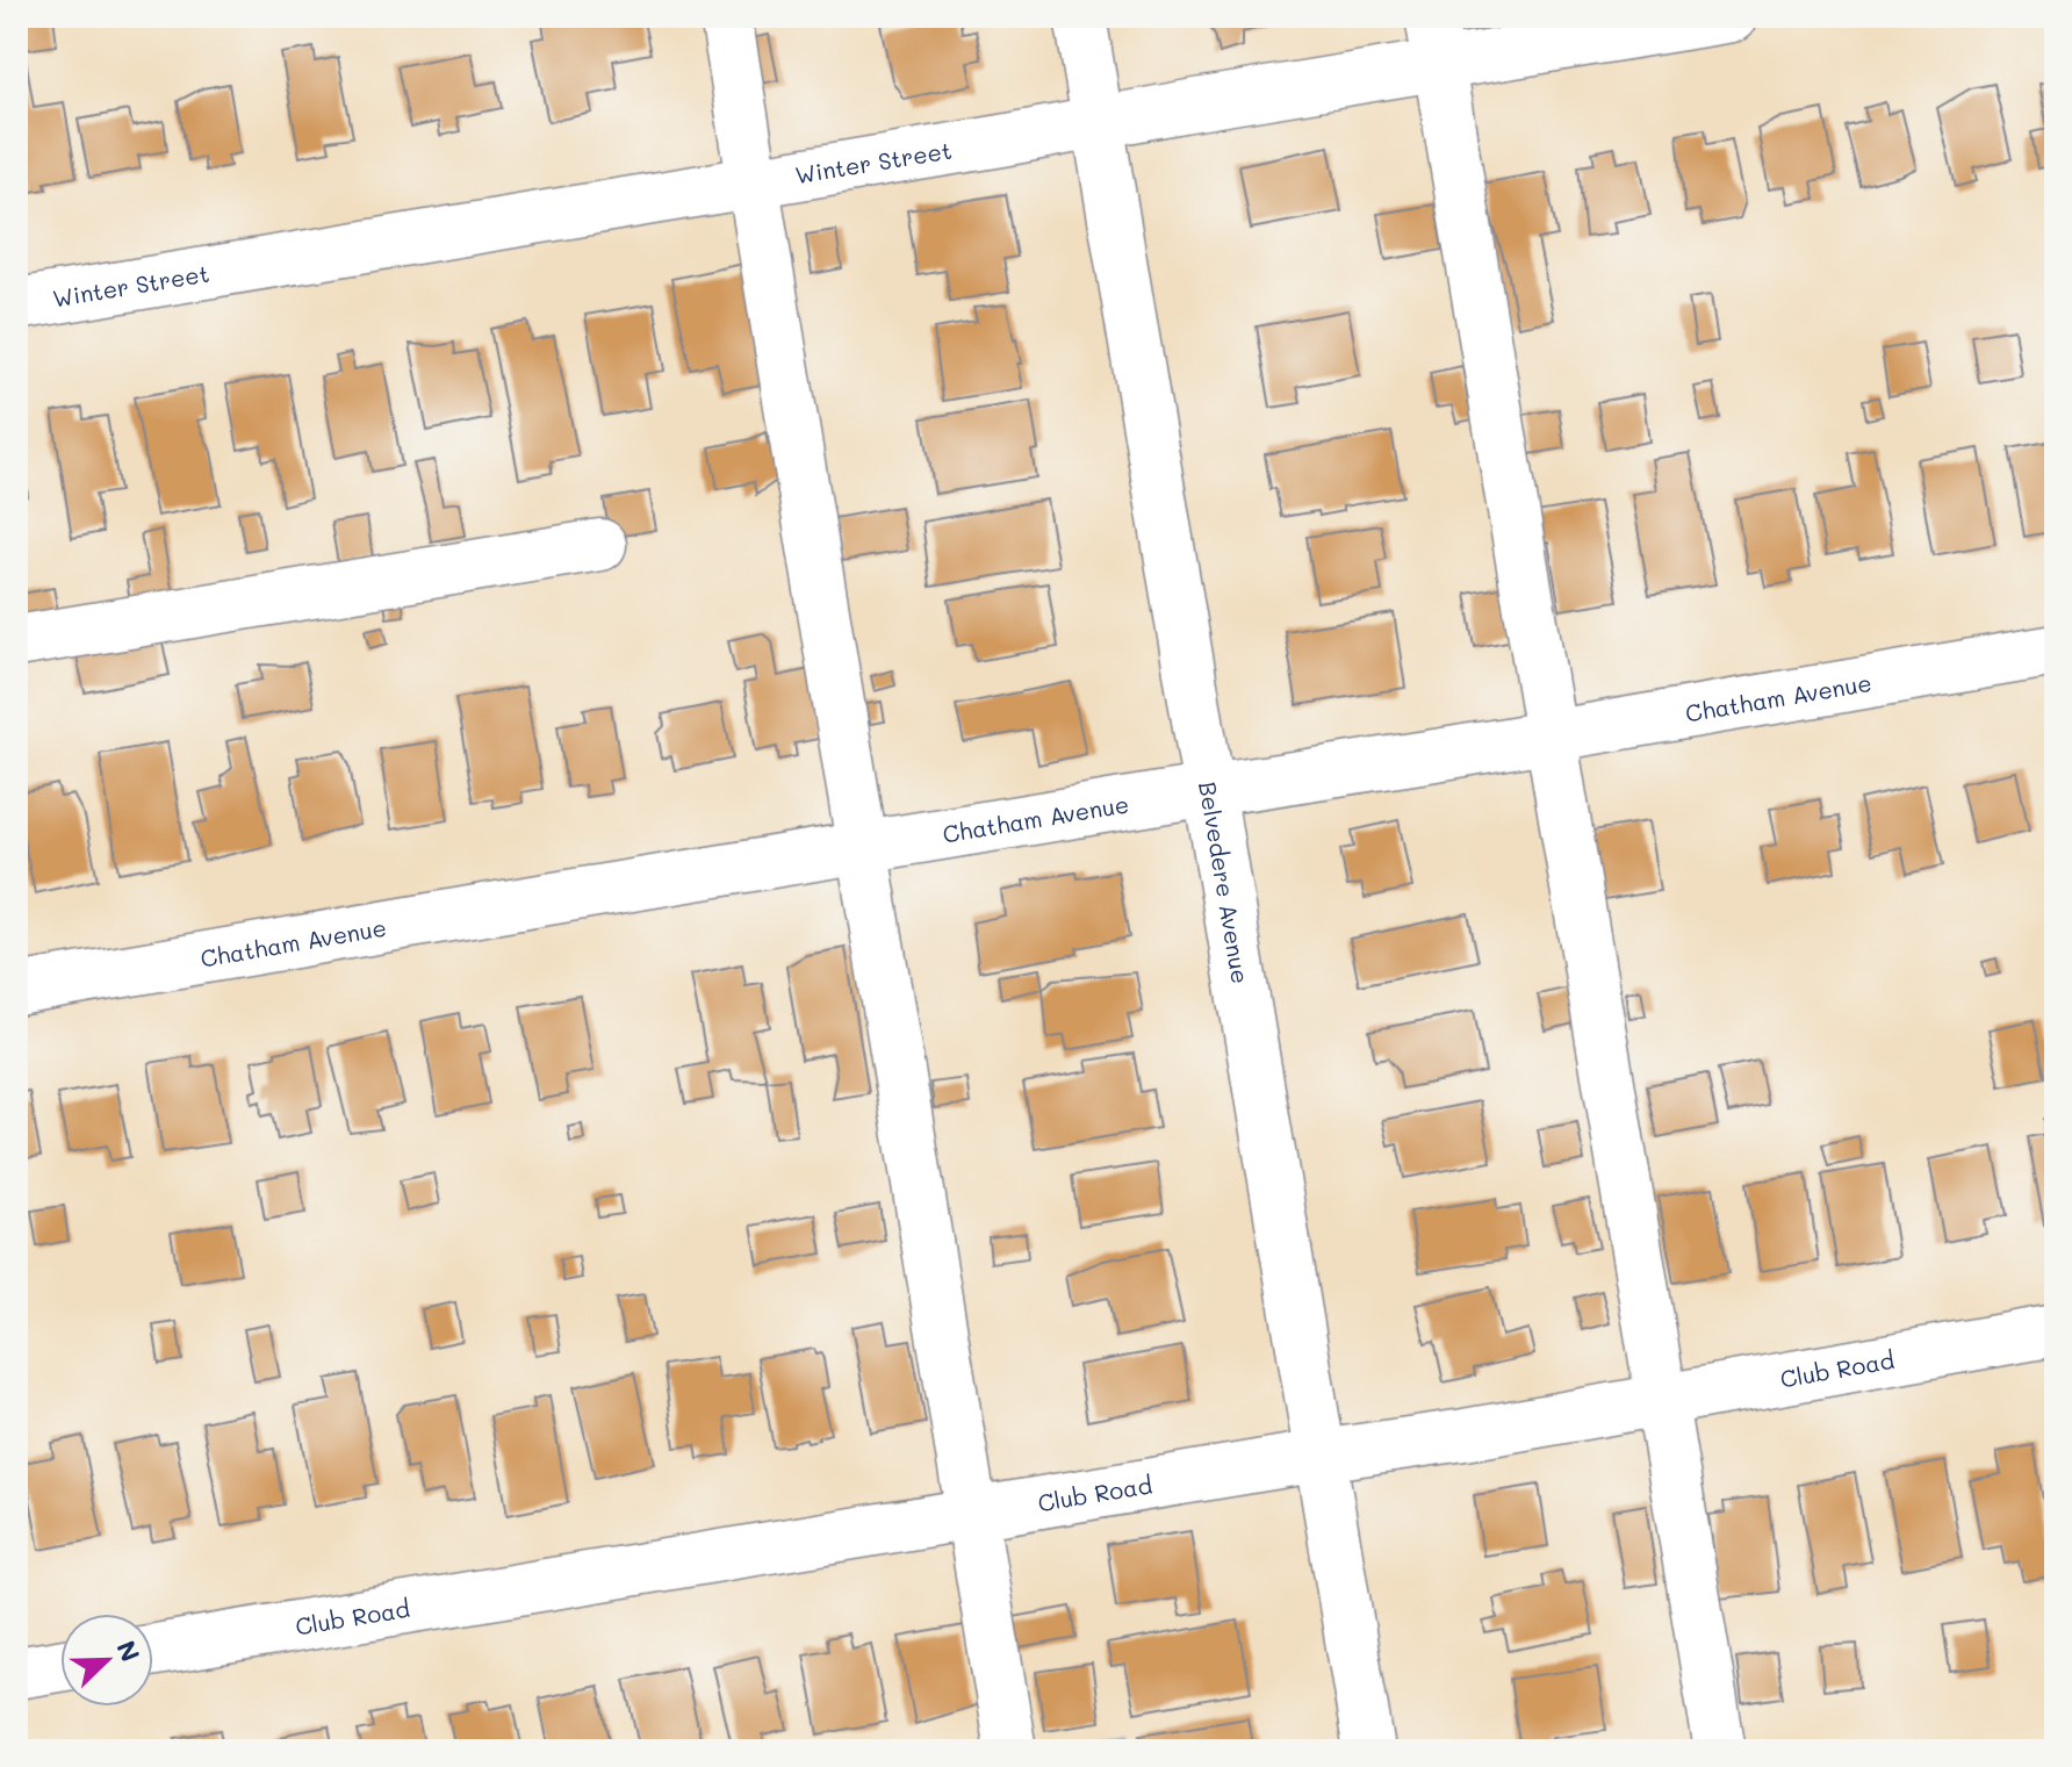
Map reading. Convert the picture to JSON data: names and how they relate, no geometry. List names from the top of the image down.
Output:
{
  "streets": {
    "street": [
      "Winter Street",
      "Chatham Avenue",
      "Belvedere Avenue",
      "Club Road"
    ]
  },
  "crossings": [
    ["Winter Street", "Belvedere Avenue"],
    ["Chatham Avenue", "Belvedere Avenue"],
    ["Belvedere Avenue", "Club Road"]
  ],
  "north": "top right"
}
